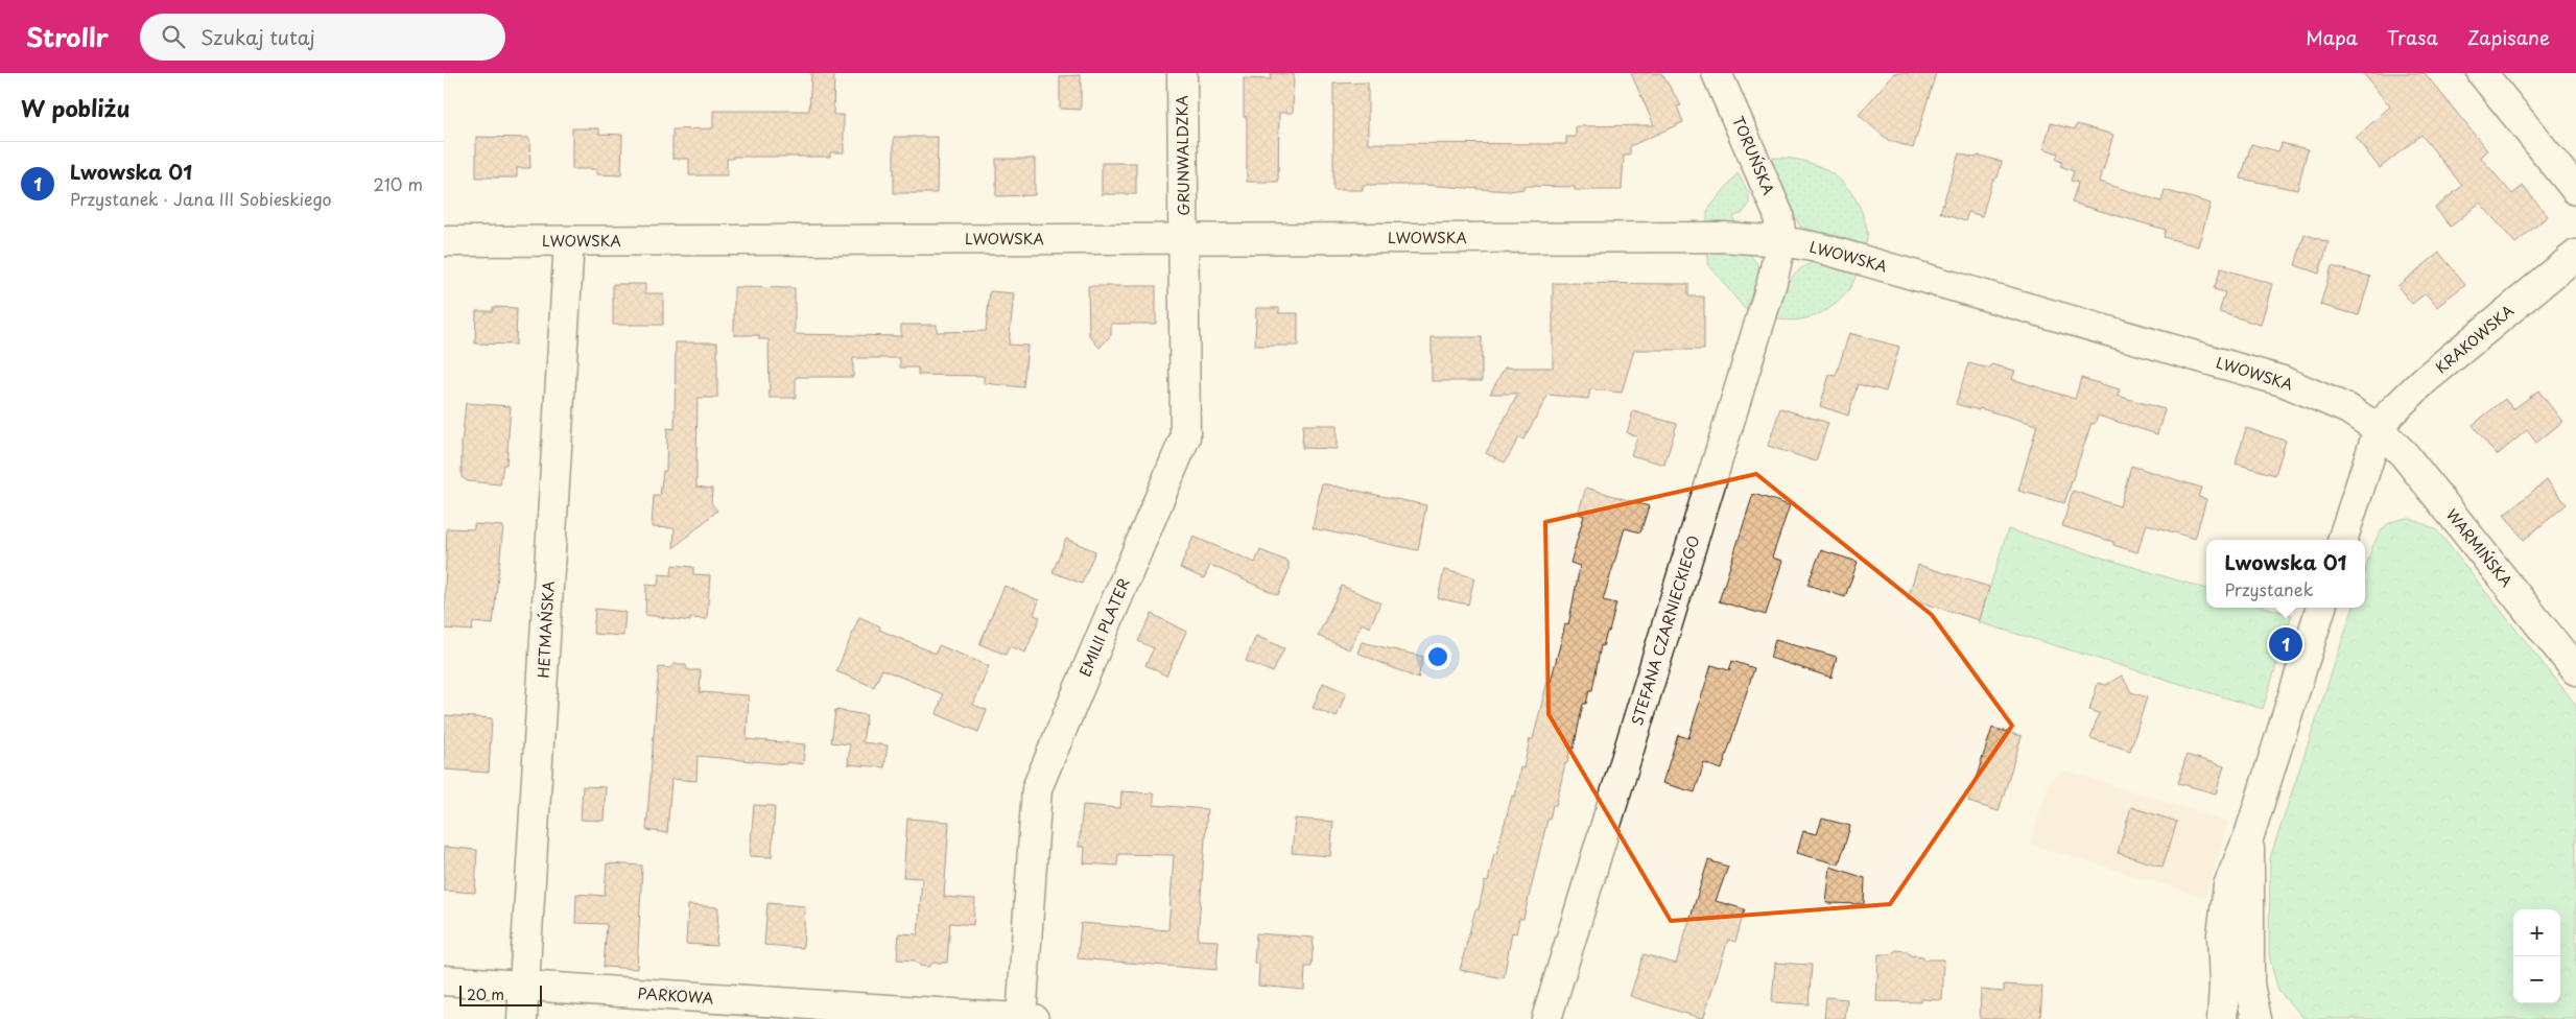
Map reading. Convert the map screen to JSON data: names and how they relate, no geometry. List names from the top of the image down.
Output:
{
  "streets": {
    "street": [
      "GRUNWALDZKA",
      "TORUŃSKA",
      "LWOWSKA",
      "KRAKOWSKA",
      "WARMIŃSKA",
      "EMILII PLATER",
      "HETMAŃSKA",
      "STEFANA CZARNIECKIEGO",
      "PARKOWA"
    ]
  },
  "crossings": [
    ["GRUNWALDZKA", "LWOWSKA"],
    ["GRUNWALDZKA", "EMILII PLATER"],
    ["TORUŃSKA", "LWOWSKA"],
    ["TORUŃSKA", "STEFANA CZARNIECKIEGO"],
    ["LWOWSKA", "KRAKOWSKA"],
    ["LWOWSKA", "WARMIŃSKA"],
    ["LWOWSKA", "EMILII PLATER"],
    ["LWOWSKA", "HETMAŃSKA"],
    ["LWOWSKA", "STEFANA CZARNIECKIEGO"],
    ["KRAKOWSKA", "WARMIŃSKA"],
    ["EMILII PLATER", "PARKOWA"],
    ["HETMAŃSKA", "PARKOWA"]
  ],
  "scale_bar": "20 m",
  "page": {
    "header": "Strollr",
    "search": "Szukaj tutaj",
    "nav": ["Mapa", "Trasa", "Zapisane"],
    "heading": "W pobliżu",
    "list": [
      {
        "mark": "1",
        "name": "Lwowska 01",
        "note": "Przystanek · Jana III Sobieskiego",
        "value": "210 m"
      }
    ],
    "popup": ["Lwowska 01", "Przystanek"],
    "pins": "1",
    "map_buttons": ["+", "−"],
    "scale": "20 m"
  }
}
